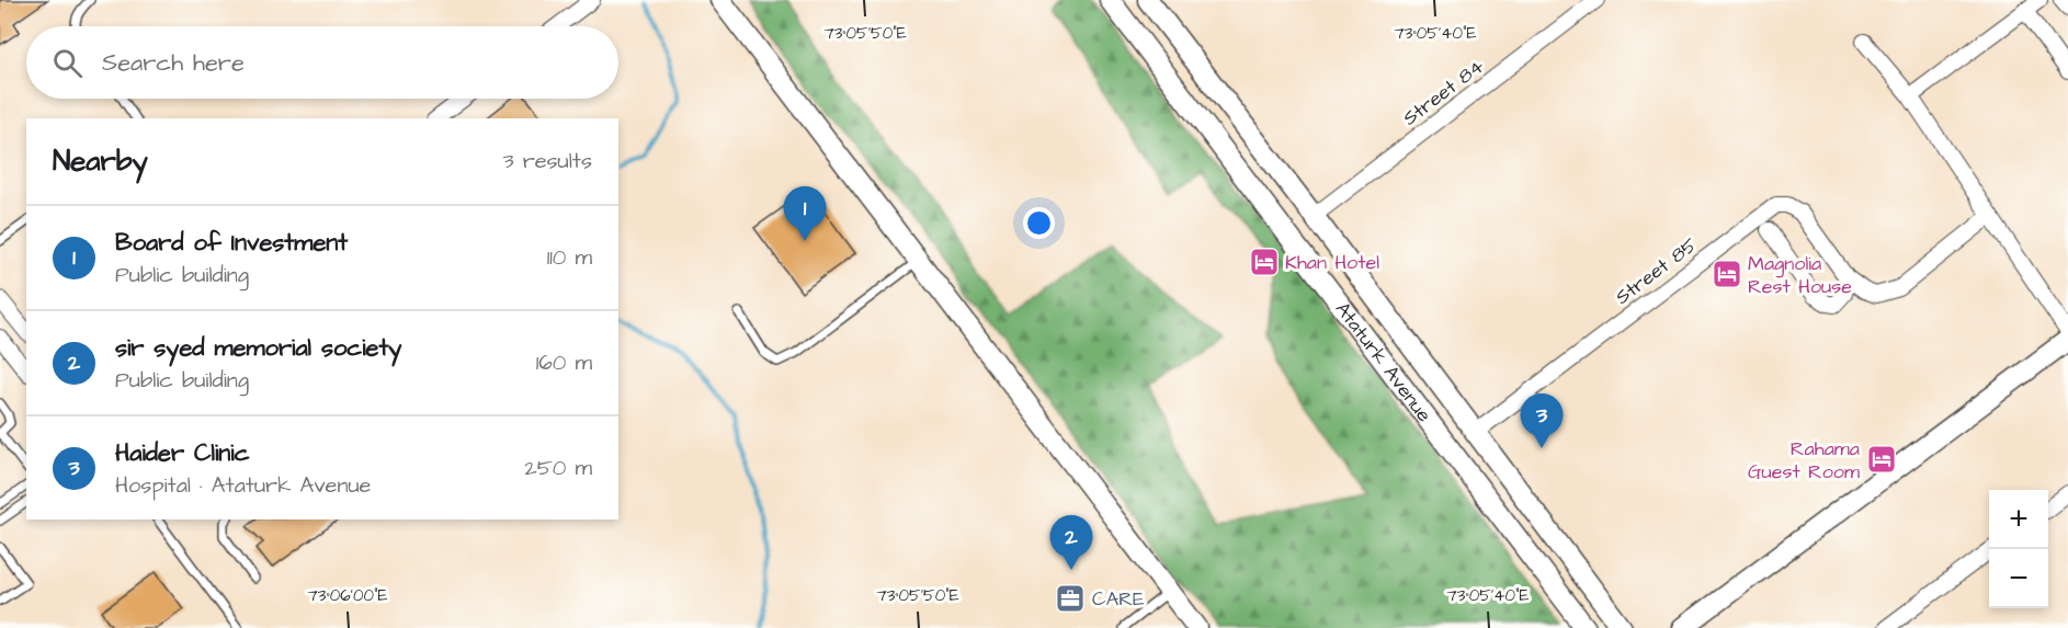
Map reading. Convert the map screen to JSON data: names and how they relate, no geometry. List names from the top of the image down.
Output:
{
  "streets": {
    "street": ["Street 84", "Street 85", "Ataturk Avenue"]
  },
  "crossings": [
    ["Street 84", "Ataturk Avenue"],
    ["Street 85", "Ataturk Avenue"]
  ],
  "places": {
    "hotel": ["Khan Hotel", "Magnolia Rest House", "Rahama Guest Room"],
    "office": ["CARE"]
  },
  "page": {
    "search": "Search here",
    "heading": ["Nearby", "3 results"],
    "pins": ["1", "3", "2"],
    "list": [
      {
        "mark": "1",
        "name": "Board of Investment",
        "note": "Public building",
        "value": "110 m"
      },
      {
        "mark": "2",
        "name": "sir syed memorial society",
        "note": "Public building",
        "value": "160 m"
      },
      {
        "mark": "3",
        "name": "Haider Clinic",
        "note": "Hospital · Ataturk Avenue",
        "value": "250 m"
      }
    ],
    "map_buttons": ["+", "−"]
  },
  "coordinates": ["73°05'50\"E", "73°05'40\"E", "73°06'00\"E"]
}
